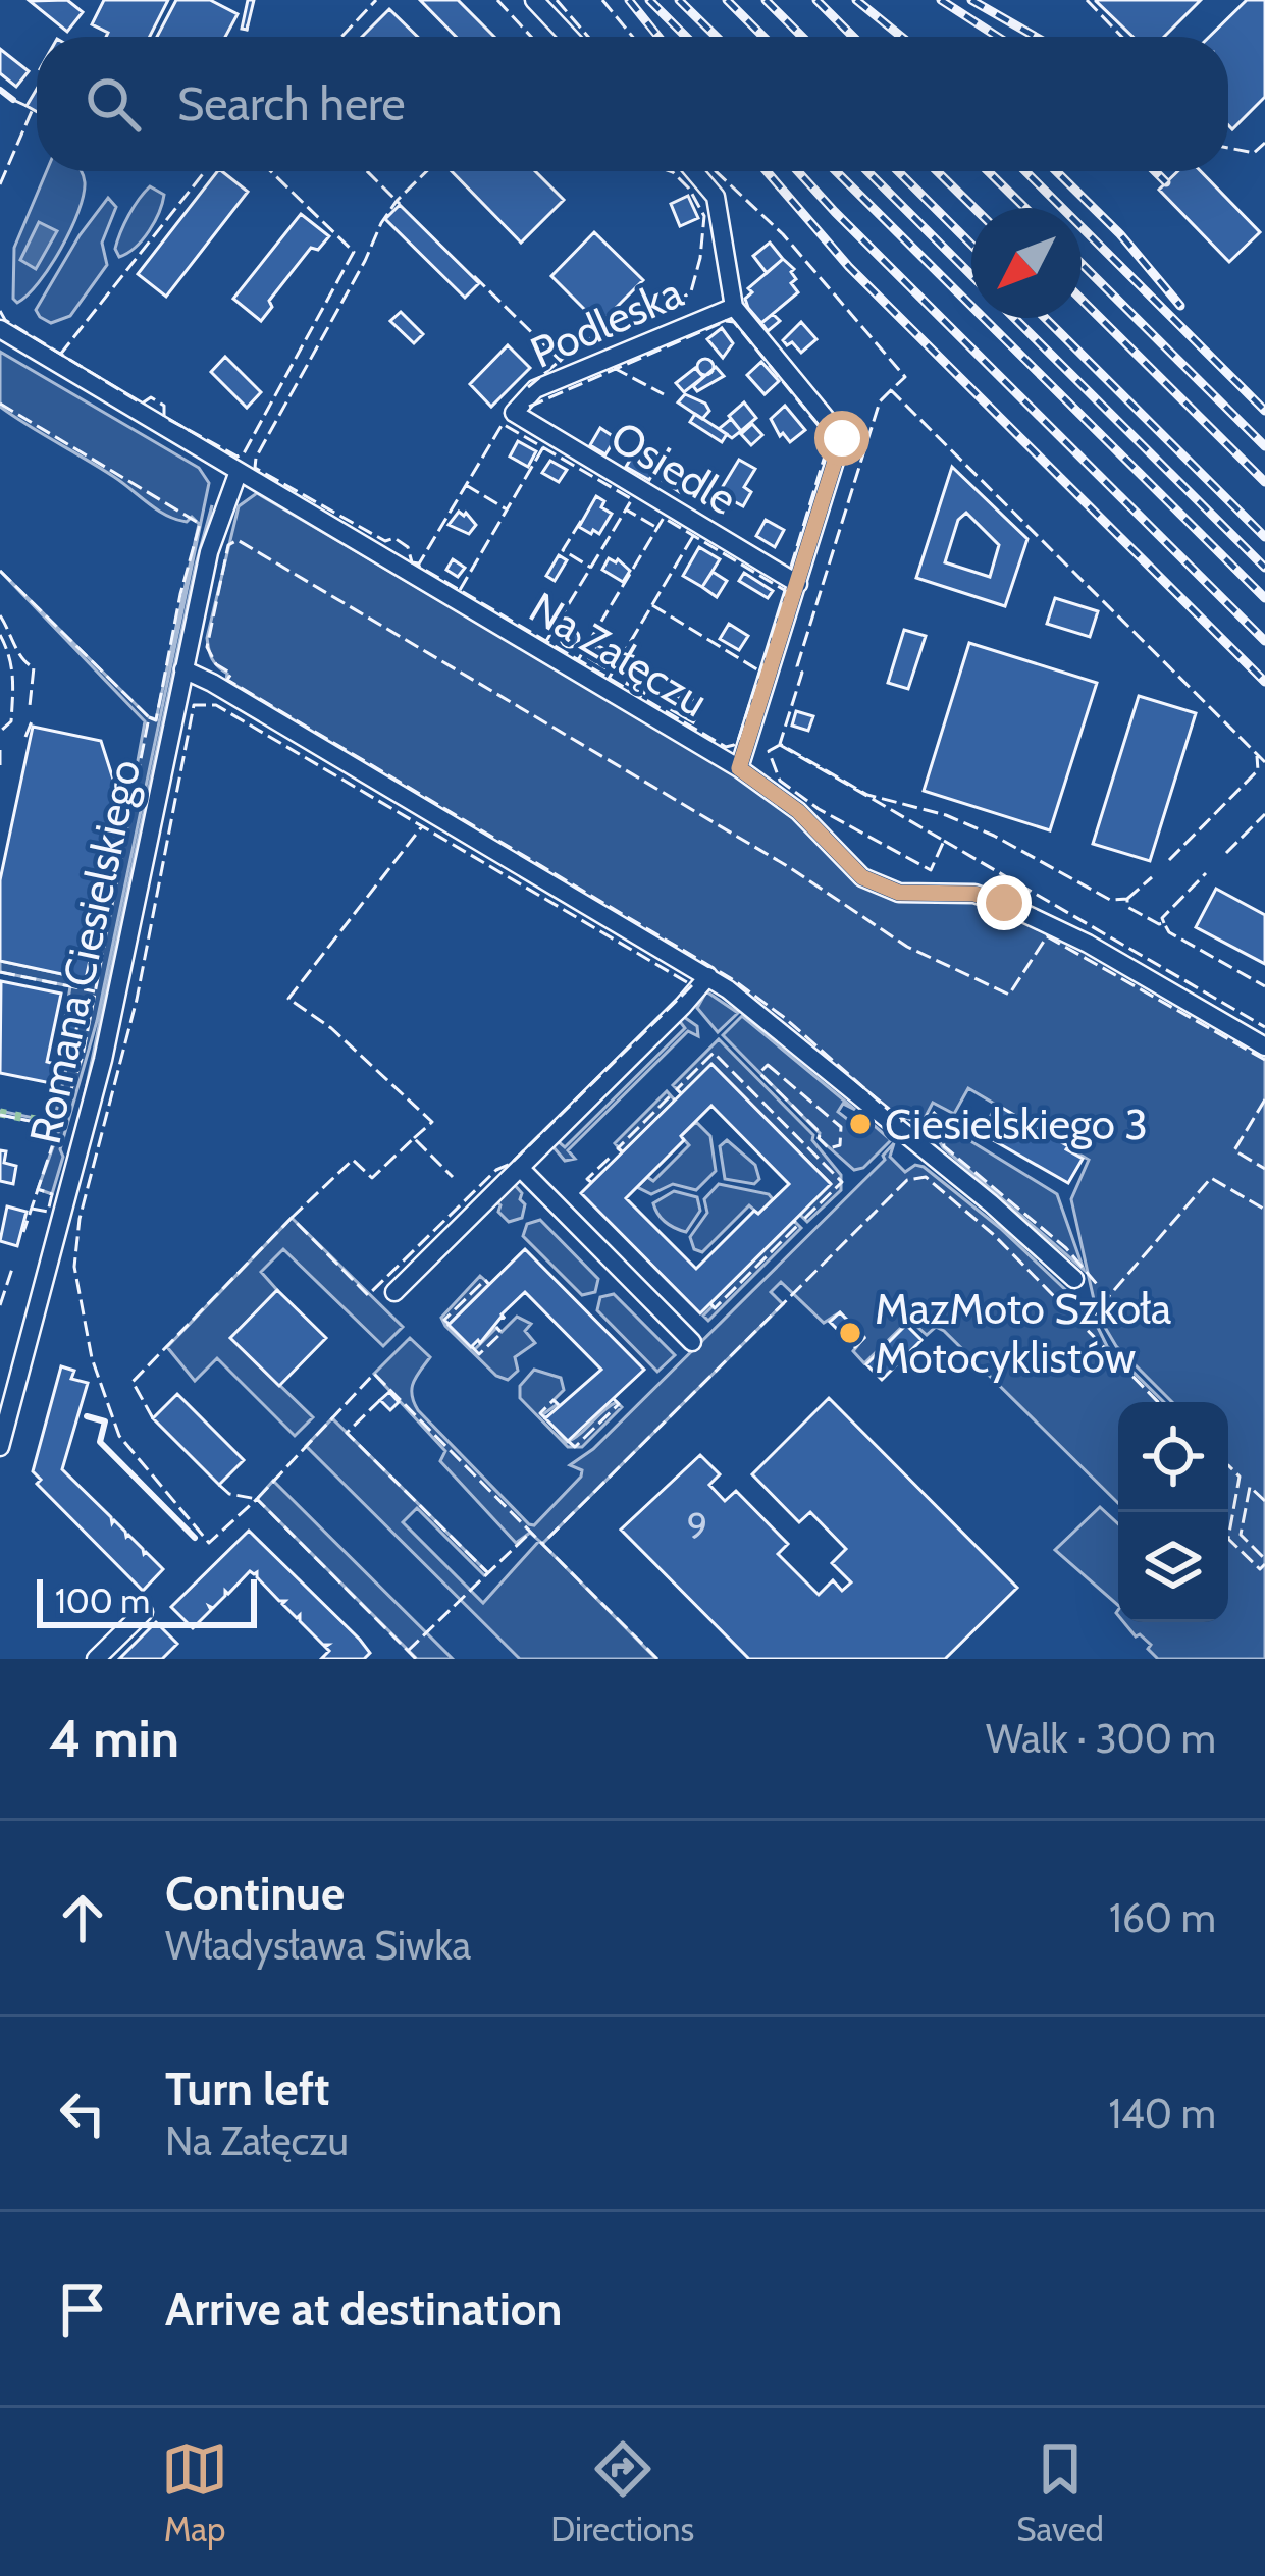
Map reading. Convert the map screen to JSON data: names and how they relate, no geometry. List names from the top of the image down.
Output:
{
  "streets": {
    "street": [
      "Podleska",
      "Osiedle",
      "Na Załęczu",
      "Romana Ciesielskiego"
    ]
  },
  "crossings": [
    ["Podleska", "Osiedle"],
    ["Na Załęczu", "Romana Ciesielskiego"]
  ],
  "places": ["Ciesielskiego 3", "MazMoto Szkoła Motocyklistów"],
  "house_numbers": ["9"],
  "scale_bar": "100 m",
  "north": "bottom left",
  "page": {
    "search": "Search here",
    "scale": "100 m",
    "heading": ["4 min", "Walk · 300 m"],
    "list": [
      ["Continue", "Władysława Siwka", "160 m"],
      ["Turn left", "Na Załęczu", "140 m"],
      "Arrive at destination"
    ],
    "nav": ["Map", "Directions", "Saved"]
  }
}
